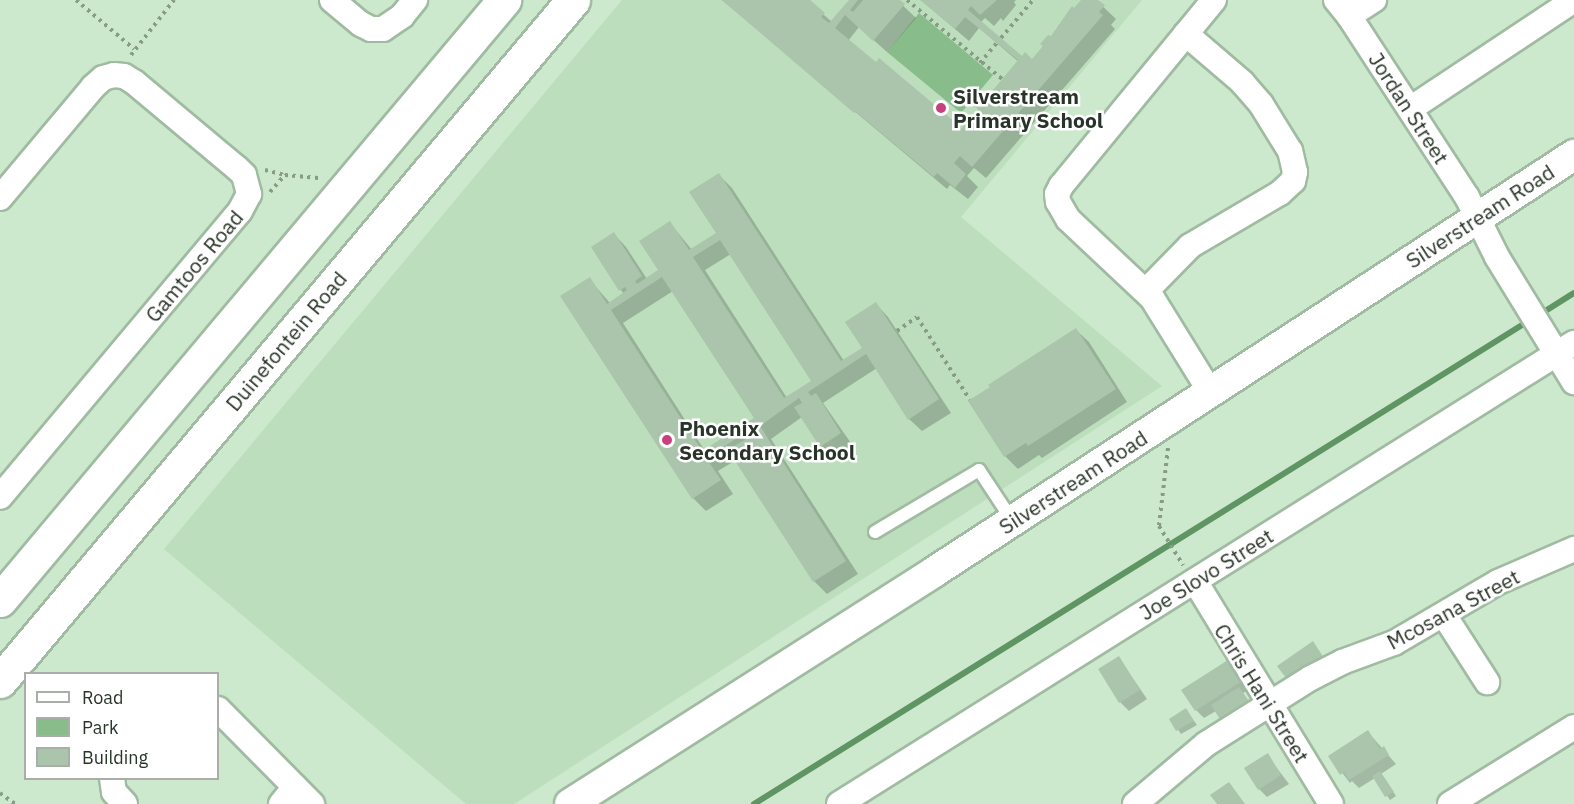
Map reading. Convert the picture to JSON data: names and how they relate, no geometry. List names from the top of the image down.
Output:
{
  "streets": {
    "main road": ["Duinefontein Road"],
    "street": [
      "Jordan Street",
      "Silverstream Road",
      "Gamtoos Road",
      "Joe Slovo Street",
      "Mcosana Street",
      "Chris Hani Street"
    ]
  },
  "crossings": [
    ["Jordan Street", "Silverstream Road"],
    ["Jordan Street", "Joe Slovo Street"],
    ["Joe Slovo Street", "Chris Hani Street"],
    ["Mcosana Street", "Chris Hani Street"]
  ],
  "places": ["Silverstream Primary School", "Phoenix Secondary School"],
  "legend": ["Road", "Park", "Building"]
}
